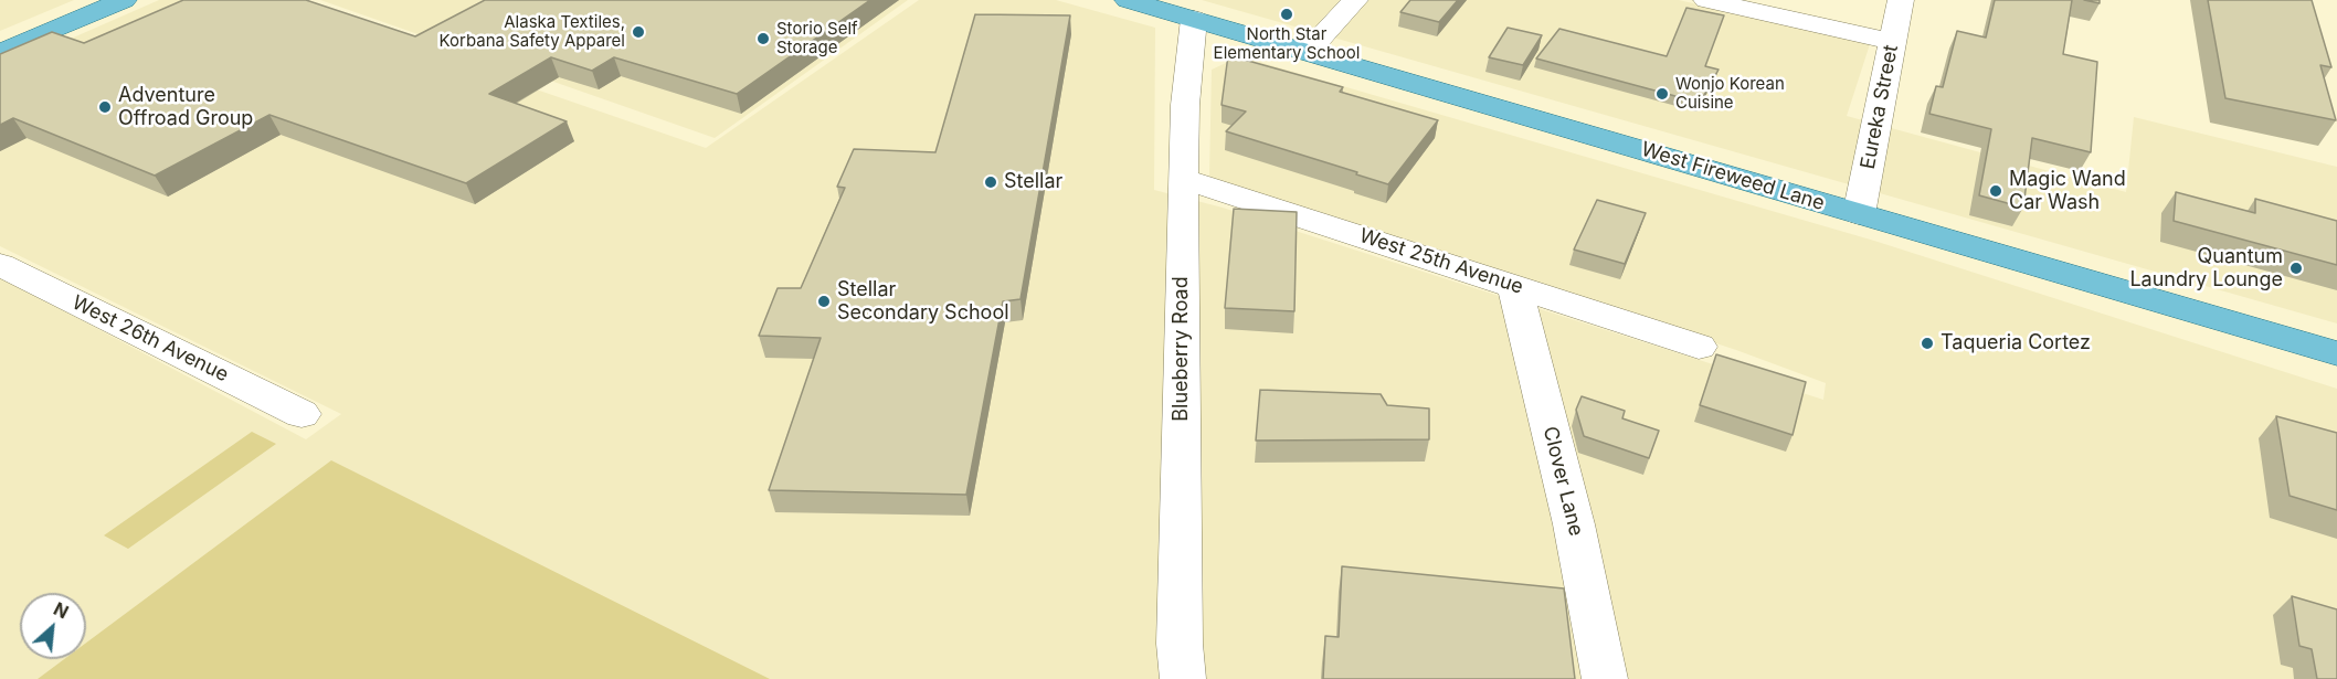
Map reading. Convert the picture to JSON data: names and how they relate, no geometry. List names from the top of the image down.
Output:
{
  "streets": {
    "main road": ["West Fireweed Lane"],
    "street": [
      "Eureka Street",
      "West 25th Avenue",
      "West 26th Avenue",
      "Blueberry Road",
      "Clover Lane"
    ]
  },
  "crossings": [
    ["Eureka Street", "West Fireweed Lane"],
    ["West Fireweed Lane", "Blueberry Road"],
    ["West 25th Avenue", "Blueberry Road"],
    ["West 25th Avenue", "Clover Lane"]
  ],
  "places": [
    "North Star Elementary School",
    "Alaska Textiles, Korbana Safety Apparel",
    "Storio Self Storage",
    "Wonjo Korean Cuisine",
    "Adventure Offroad Group",
    "Stellar",
    "Magic Wand Car Wash",
    "Quantum Laundry Lounge",
    "Stellar Secondary School",
    "Taqueria Cortez"
  ],
  "north": "top right"
}
